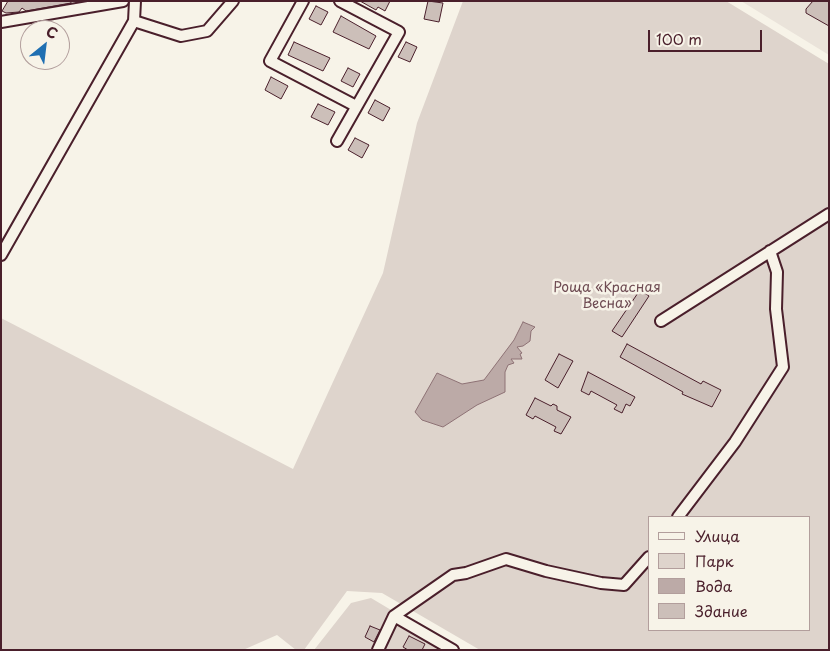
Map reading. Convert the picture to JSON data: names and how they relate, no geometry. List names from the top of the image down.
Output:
{
  "parks": ["Роща «Красная Весна»"],
  "legend": [
    "Улица",
    "Парк",
    "Вода",
    "Здание"
  ],
  "scale_bar": "100 m",
  "north": "top right"
}
